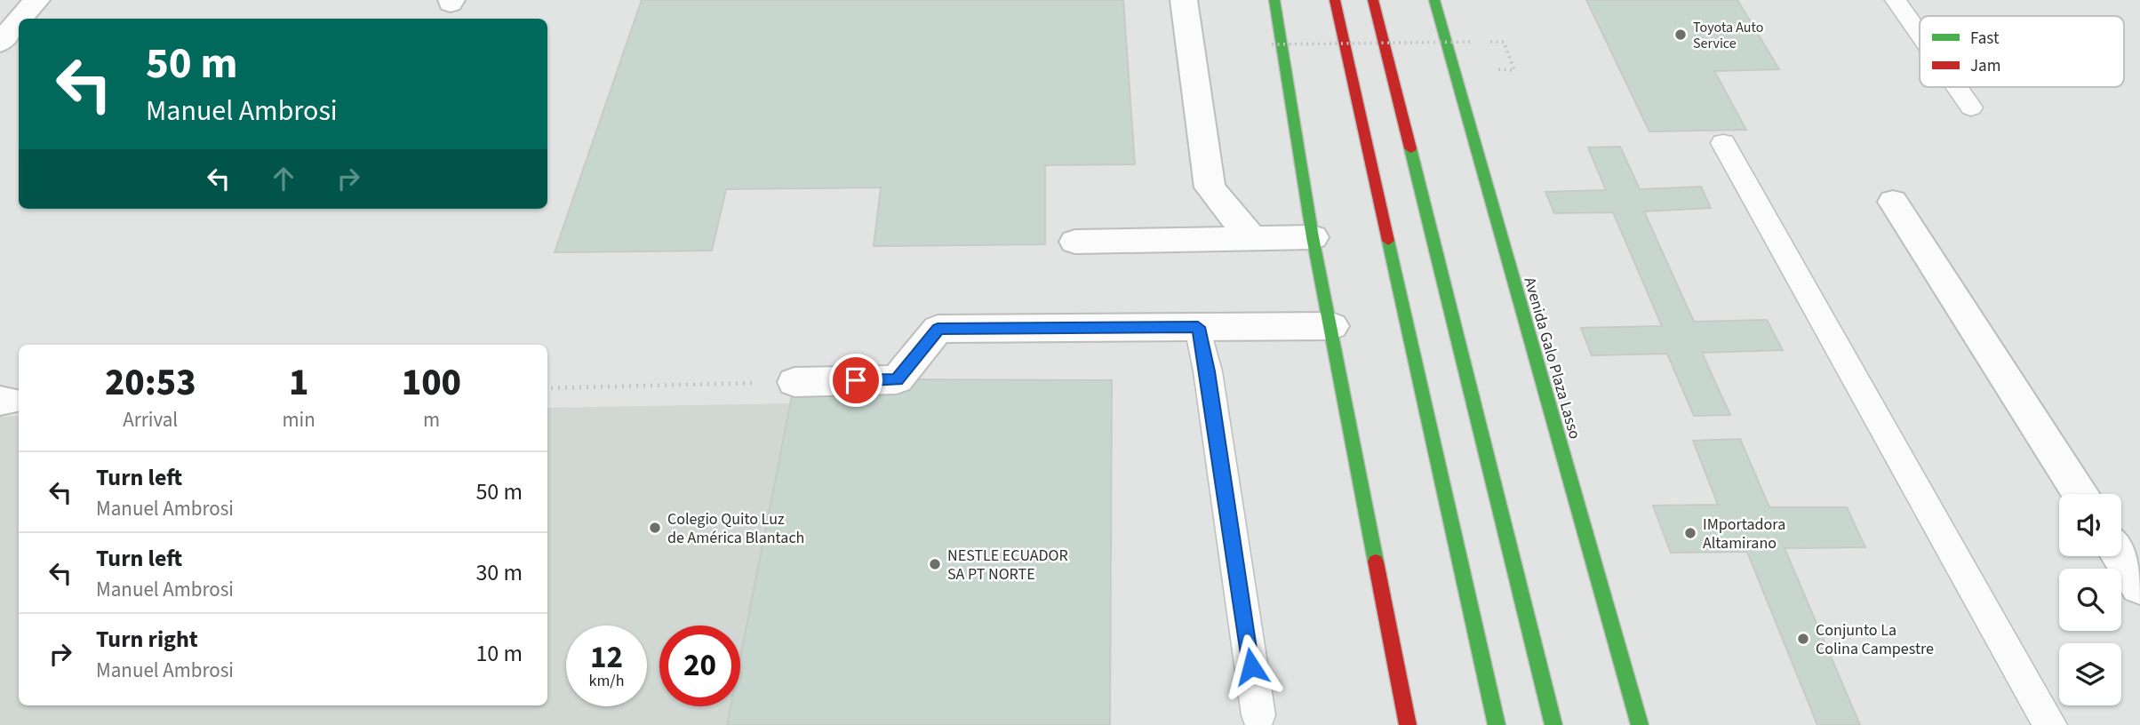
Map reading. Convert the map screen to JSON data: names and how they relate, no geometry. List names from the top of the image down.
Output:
{
  "streets": {
    "main road": ["Avenida Galo Plaza Lasso"]
  },
  "places": [
    "Toyota Auto Service",
    "Colegio Quito Luz de América Blantach",
    "IMportadora Altamirano",
    "NESTLE ECUADOR SA PT NORTE",
    "Conjunto La Colina Campestre"
  ],
  "legend": ["Fast", "Jam"],
  "page": {
    "turn": ["50 m", "Manuel Ambrosi"],
    "eta": [
      "20:53",
      "Arrival",
      "1",
      "min",
      "100",
      "m"
    ],
    "list": [
      {
        "name": "Turn left",
        "note": "Manuel Ambrosi",
        "value": "50 m"
      },
      {
        "name": "Turn left",
        "note": "Manuel Ambrosi",
        "value": "30 m"
      },
      {
        "name": "Turn right",
        "note": "Manuel Ambrosi",
        "value": "10 m"
      }
    ],
    "speed": "12 km/h",
    "limit": "20"
  }
}
